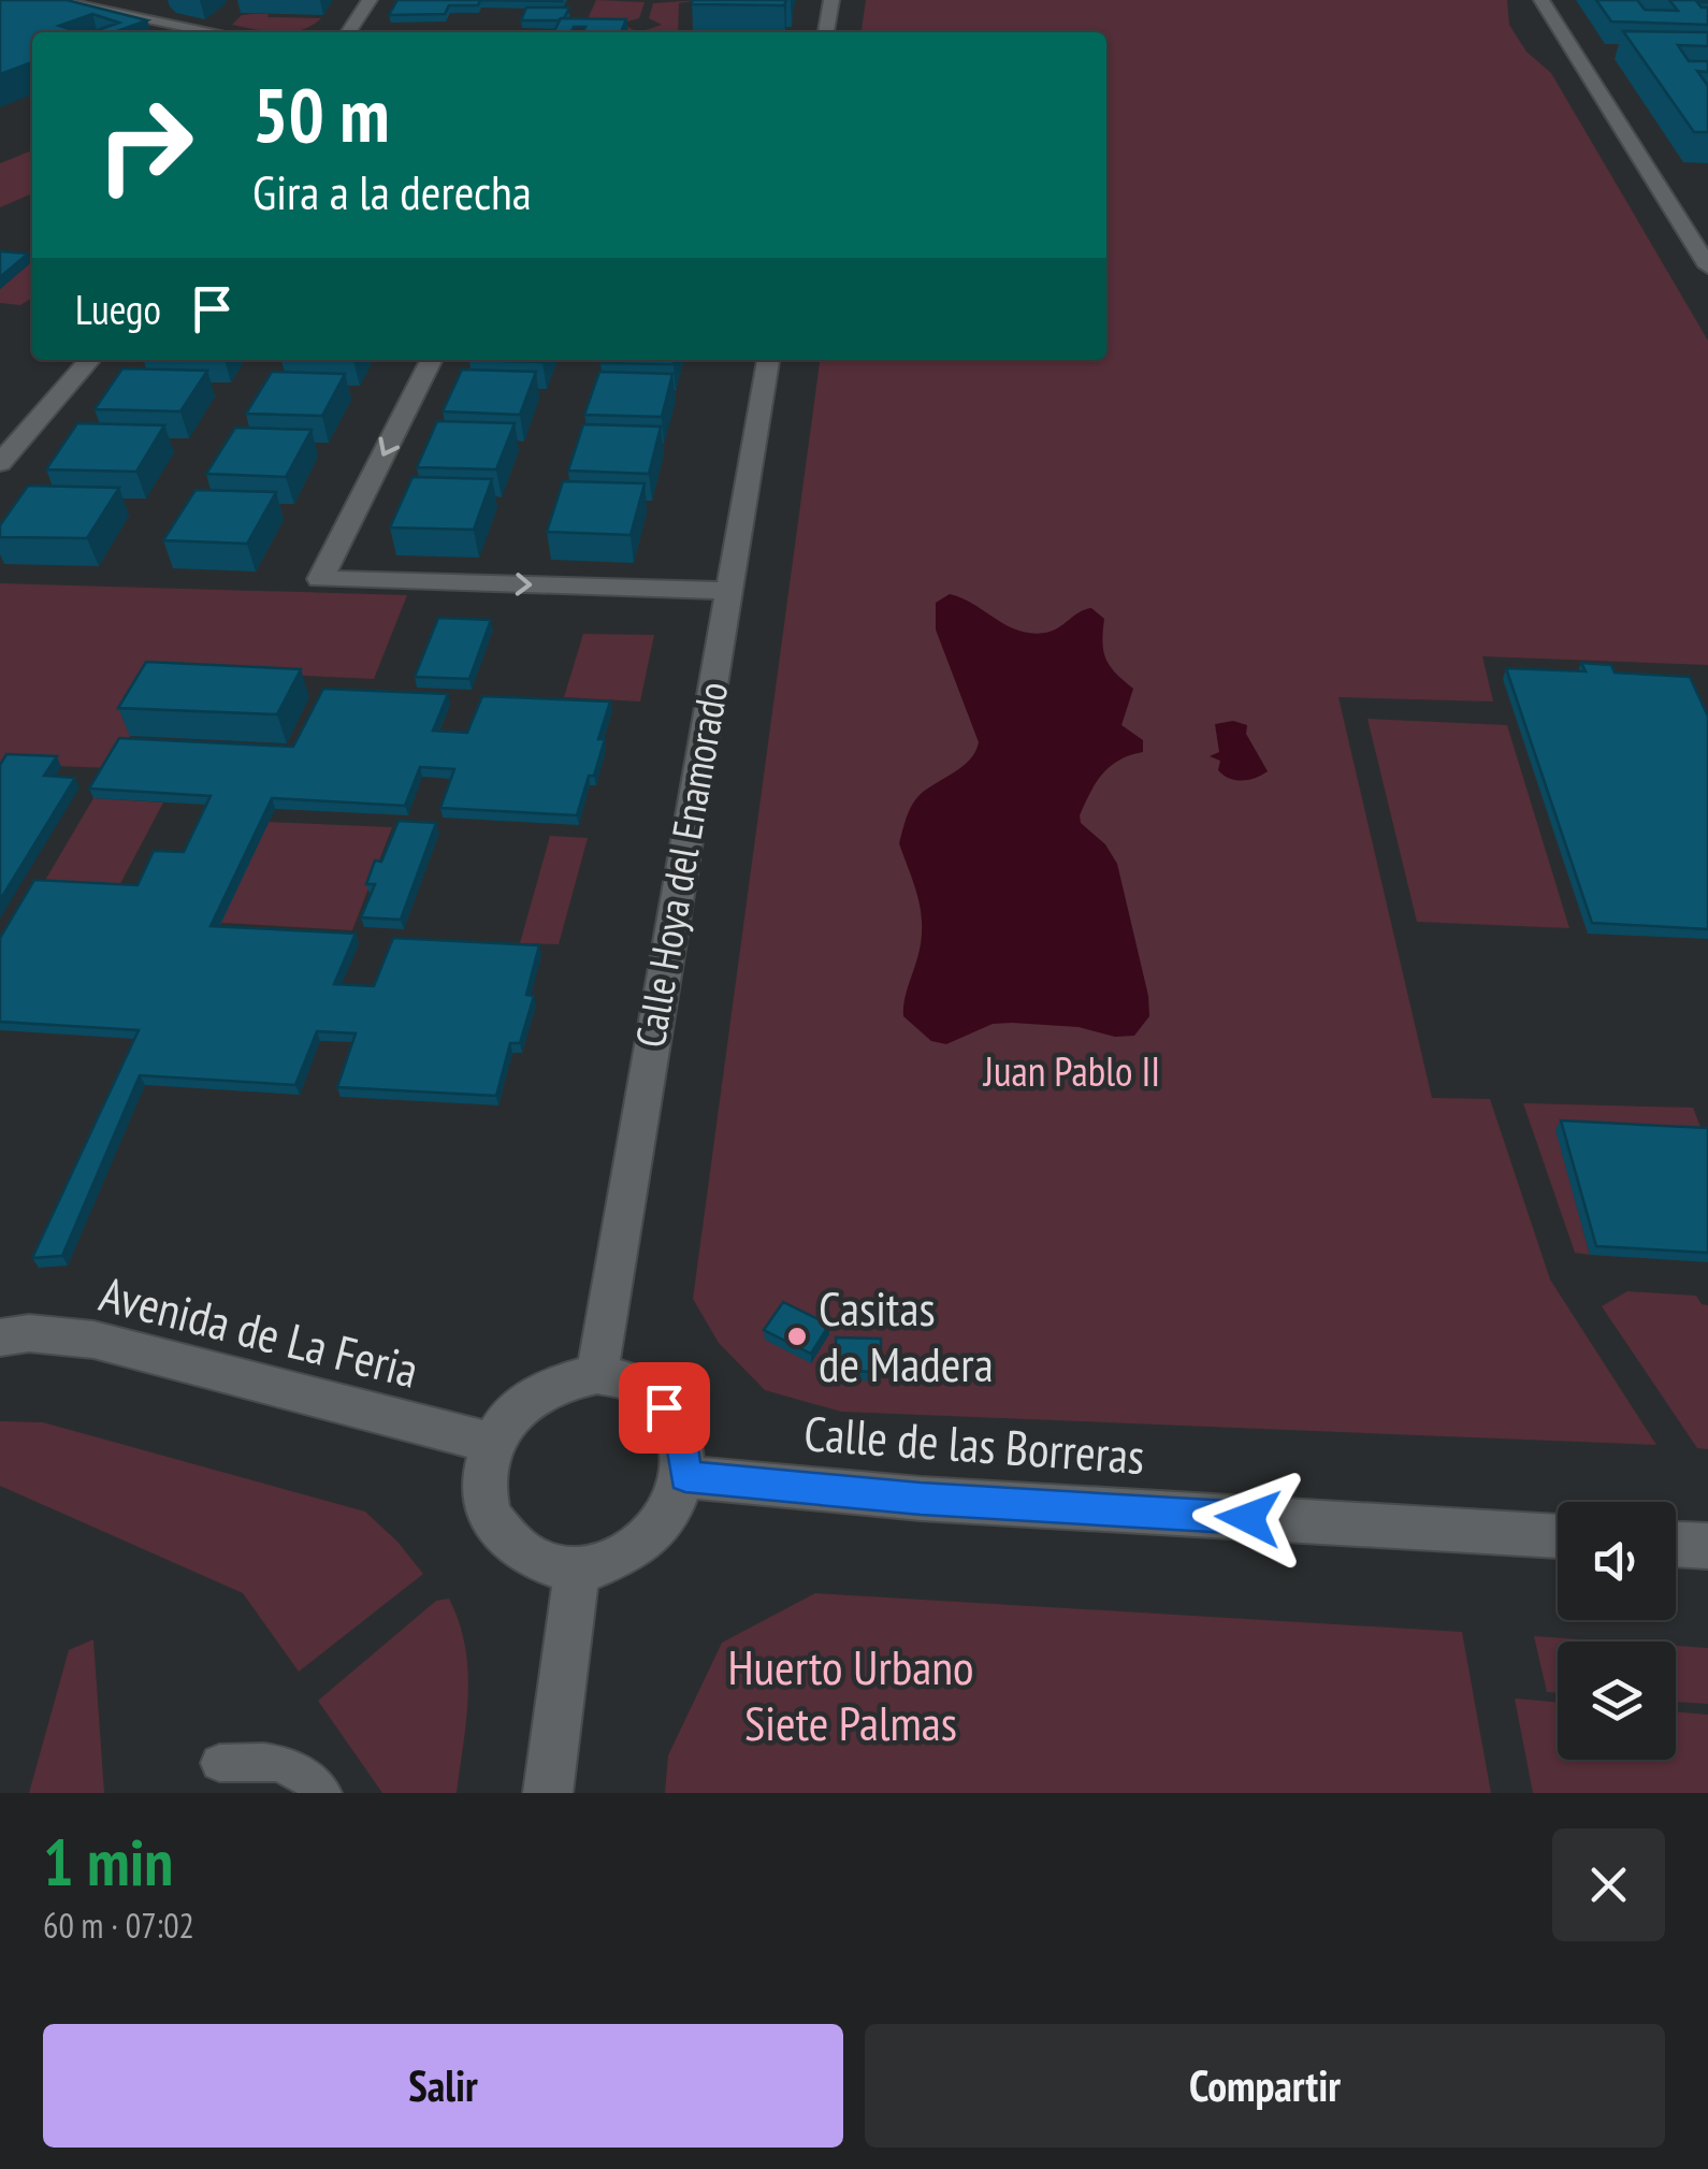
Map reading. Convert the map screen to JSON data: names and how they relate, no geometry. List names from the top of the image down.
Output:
{
  "streets": {
    "street": ["Calle Hoya del Enamorado", "Avenida de La Feria", "Calle de las Borreras"]
  },
  "crossings": [
    ["Calle Hoya del Enamorado", "Avenida de La Feria"],
    ["Calle Hoya del Enamorado", "Calle de las Borreras"],
    ["Avenida de La Feria", "Calle de las Borreras"]
  ],
  "parks": ["Juan Pablo II", "Huerto Urbano Siete Palmas"],
  "places": ["Casitas de Madera"],
  "page": {
    "turn": ["50 m", "Gira a la derecha"],
    "then": "Luego",
    "heading": ["1 min", "60 m · 07:02"],
    "buttons": ["Salir", "Compartir"]
  }
}
